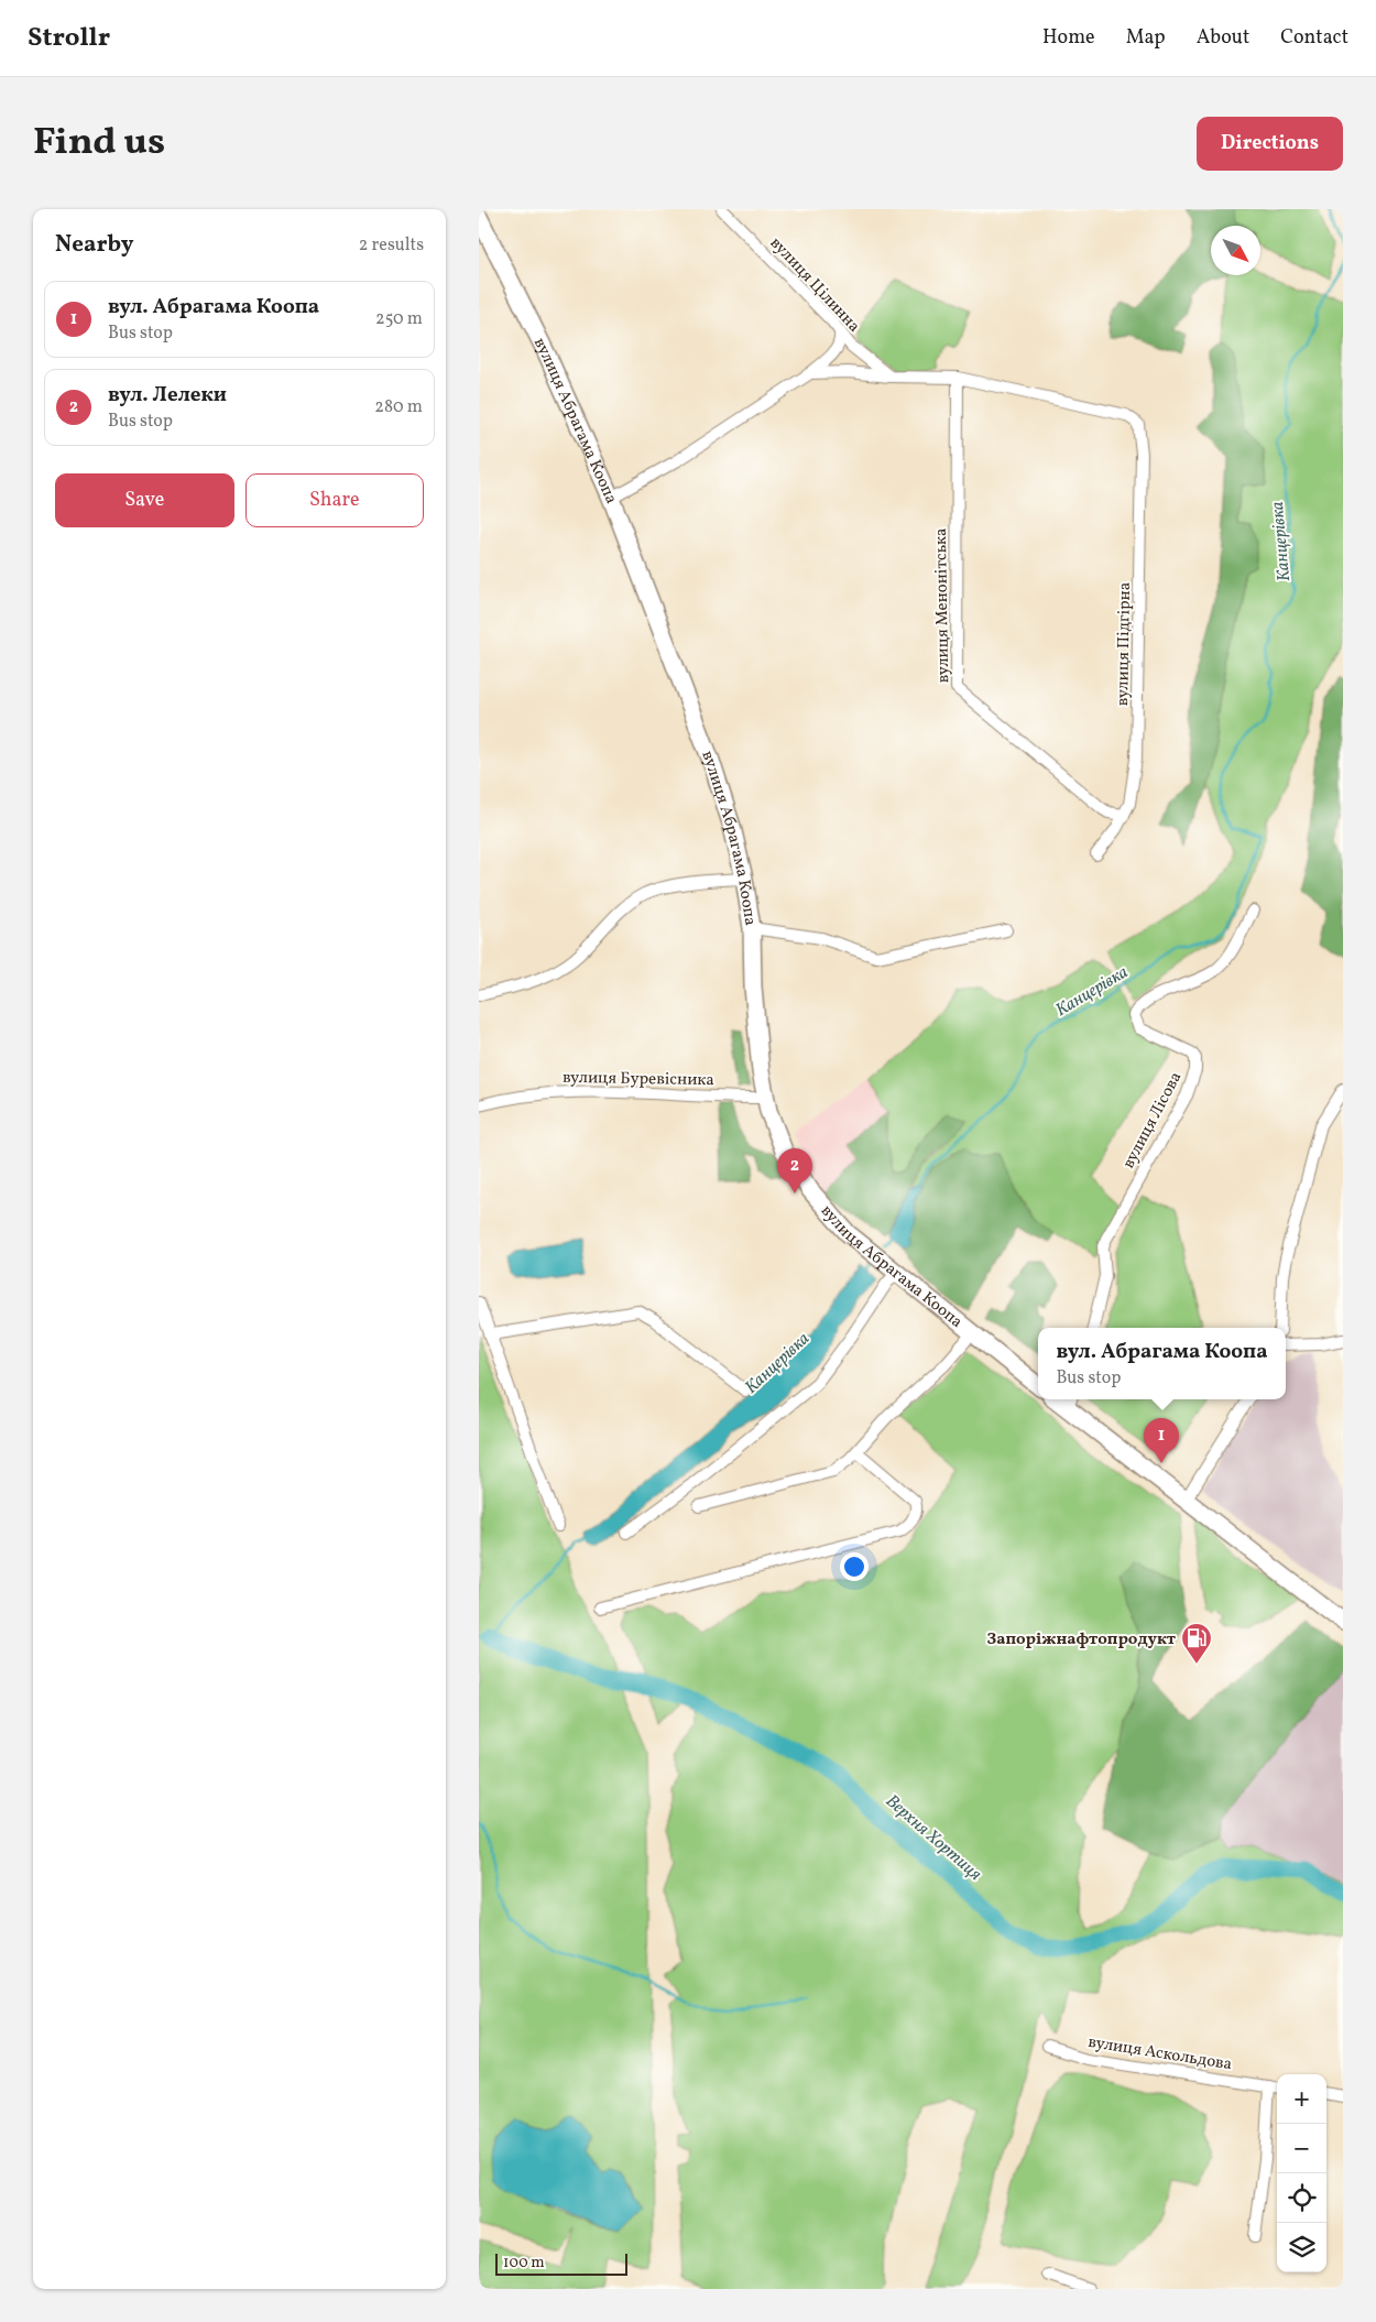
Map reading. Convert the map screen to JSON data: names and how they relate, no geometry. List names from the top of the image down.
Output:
{
  "streets": {
    "main road": ["вулиця Абрагама Коопа"],
    "street": [
      "вулиця Цілинна",
      "вулиця Менонітська",
      "вулиця Підгірна",
      "вулиця Буревісника",
      "вулиця Лісова",
      "вулиця Аскольдова"
    ]
  },
  "crossings": [
    ["вулиця Абрагама Коопа", "вулиця Буревісника"],
    ["вулиця Менонітська", "вулиця Підгірна"]
  ],
  "water": ["Канцерівка", "Верхня Хортиця"],
  "places": {
    "fuel station": ["Запоріжнафтопродукт"]
  },
  "scale_bar": "100 m",
  "north": "bottom right",
  "page": {
    "header": "Strollr",
    "nav": [
      "Home",
      "Map",
      "About",
      "Contact"
    ],
    "title": "Find us",
    "buttons": [
      "Directions",
      ["Save", "Share"]
    ],
    "heading": ["Nearby", "2 results"],
    "list": [
      {
        "mark": "1",
        "name": "вул. Абрагама Коопа",
        "note": "Bus stop",
        "value": "250 m"
      },
      {
        "mark": "2",
        "name": "вул. Лелеки",
        "note": "Bus stop",
        "value": "280 m"
      }
    ],
    "pins": ["2", "1"],
    "popup": ["вул. Абрагама Коопа", "Bus stop"],
    "map_buttons": ["+", "−"],
    "scale": "100 m"
  }
}
